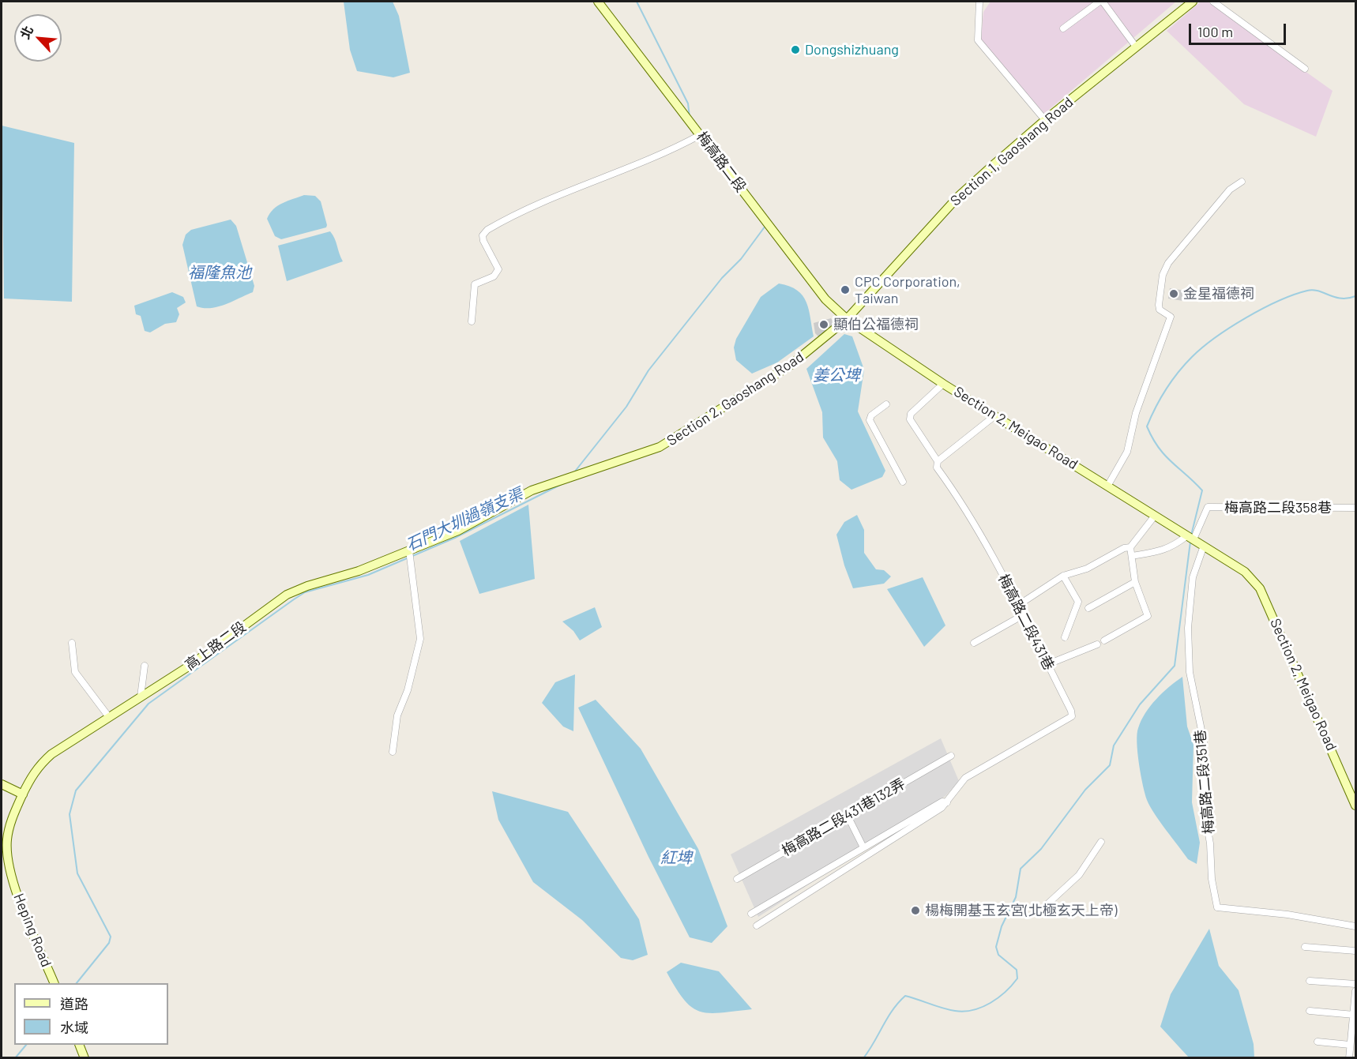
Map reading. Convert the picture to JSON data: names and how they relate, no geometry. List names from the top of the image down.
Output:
{
  "streets": {
    "street": [
      "Section 1, Gaoshang Road",
      "梅高路二段",
      "Section 2, Gaoshang Road",
      "Section 2, Meigao Road",
      "梅高路二段358巷",
      "梅高路二段431巷",
      "高上路二段",
      "梅高路二段351巷",
      "梅高路二段431巷132弄",
      "Heping Road"
    ]
  },
  "crossings": [
    ["Section 1, Gaoshang Road", "梅高路二段"],
    ["Section 1, Gaoshang Road", "Section 2, Gaoshang Road"],
    ["Section 1, Gaoshang Road", "Section 2, Meigao Road"],
    ["梅高路二段", "Section 2, Gaoshang Road"],
    ["梅高路二段", "Section 2, Meigao Road"],
    ["Section 2, Gaoshang Road", "Section 2, Meigao Road"],
    ["Section 2, Gaoshang Road", "高上路二段"],
    ["Section 2, Meigao Road", "梅高路二段358巷"],
    ["Section 2, Meigao Road", "梅高路二段431巷"],
    ["Section 2, Meigao Road", "梅高路二段351巷"],
    ["高上路二段", "Heping Road"]
  ],
  "water": [
    "福隆魚池",
    "姜公埤",
    "石門大圳過嶺支渠",
    "紅埤"
  ],
  "places": [
    "Dongshizhuang",
    "CPC Corporation, Taiwan",
    "金星福德祠",
    "顯伯公福德祠",
    "楊梅開基玉玄宮(北極玄天上帝)"
  ],
  "legend": ["道路", "水域"],
  "scale_bar": "100 m",
  "north": "top left"
}
